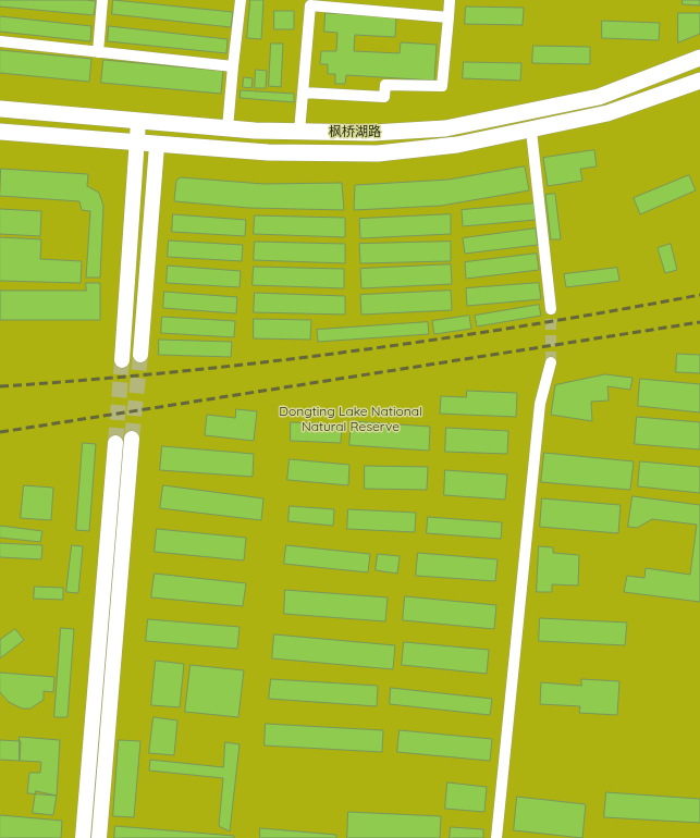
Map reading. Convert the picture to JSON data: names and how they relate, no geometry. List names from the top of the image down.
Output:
{
  "streets": {
    "main road": ["枫桥湖路"]
  },
  "parks": ["Dongting Lake National Natural Reserve"]
}
